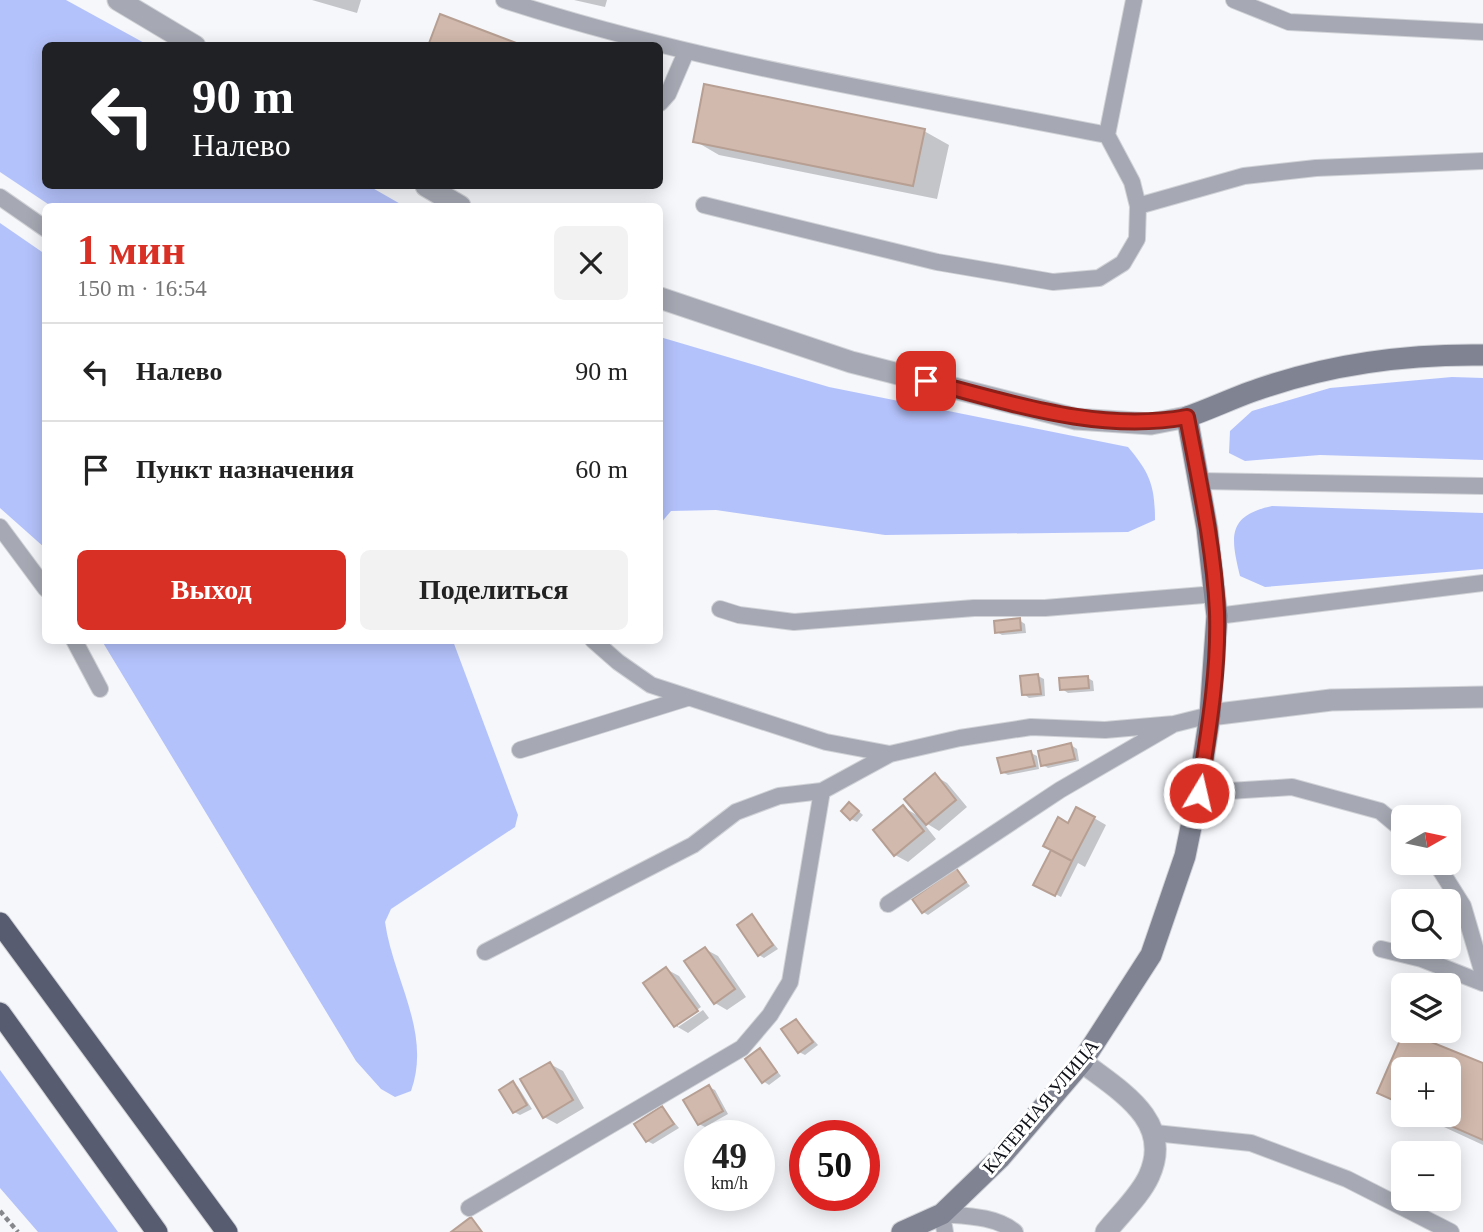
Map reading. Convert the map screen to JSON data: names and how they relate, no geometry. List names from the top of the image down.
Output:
{
  "streets": {
    "main road": ["КАТЕРНАЯ УЛИЦА"]
  },
  "north": "right",
  "page": {
    "turn": ["90 m", "Налево"],
    "heading": ["1 мин", "150 m · 16:54"],
    "list": [
      {
        "name": "Налево",
        "value": "90 m"
      },
      {
        "name": "Пункт назначения",
        "value": "60 m"
      }
    ],
    "buttons": ["Выход", "Поделиться"],
    "map_buttons": ["+", "−"],
    "speed": "49 km/h",
    "limit": "50"
  }
}
